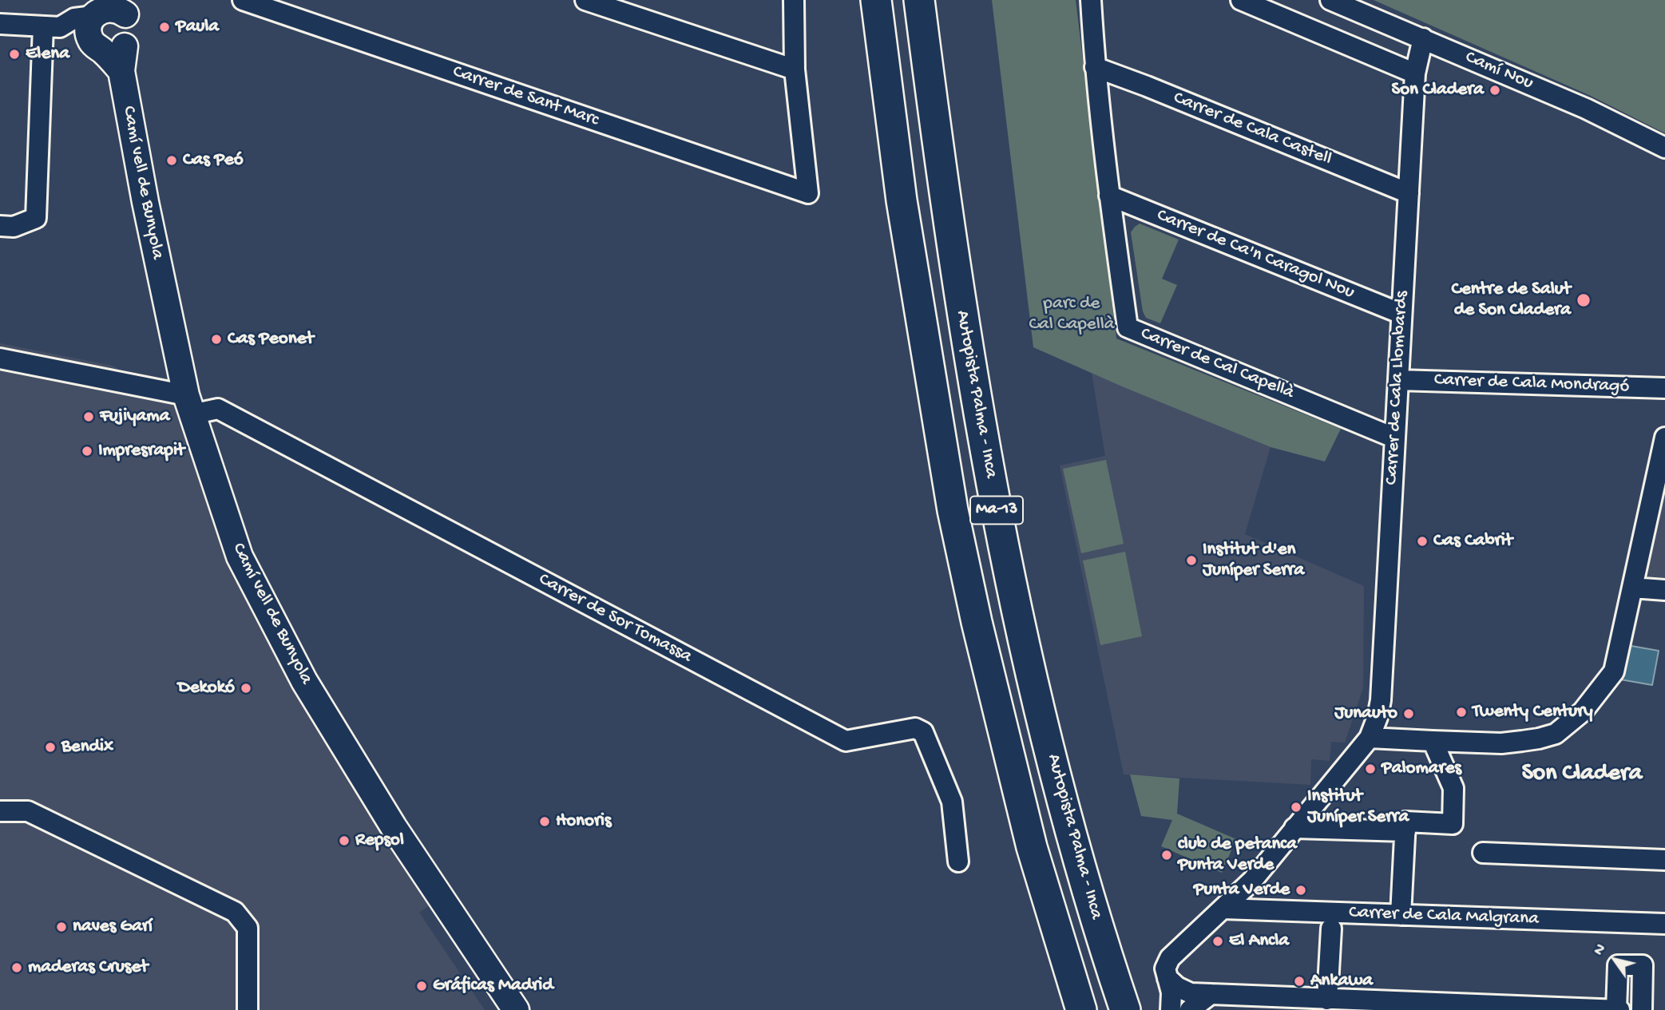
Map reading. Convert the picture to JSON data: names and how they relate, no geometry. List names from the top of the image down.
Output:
{
  "streets": {
    "highway": ["Autopista Palma - Inca", "Ma-13"],
    "main road": ["Camí vell de Bunyola"],
    "street": [
      "Camí Nou",
      "Carrer de Sant Marc",
      "Carrer de Cala Castell",
      "Carrer de Ca'n Caragol Nou",
      "Carrer de Cal Capellà",
      "Carrer de Cala Mondragó",
      "Carrer de Cala Llombards",
      "Carrer de Sor Tomassa",
      "Carrer de Cala Malgrana"
    ]
  },
  "crossings": [
    ["Camí Nou", "Carrer de Cala Llombards"],
    ["Carrer de Cala Castell", "Carrer de Cal Capellà"],
    ["Carrer de Cala Castell", "Carrer de Cala Llombards"],
    ["Camí vell de Bunyola", "Carrer de Sor Tomassa"],
    ["Carrer de Ca'n Caragol Nou", "Carrer de Cal Capellà"],
    ["Carrer de Ca'n Caragol Nou", "Carrer de Cala Llombards"],
    ["Carrer de Cal Capellà", "Carrer de Cala Llombards"],
    ["Carrer de Cala Mondragó", "Carrer de Cala Llombards"]
  ],
  "districts": ["Son Cladera"],
  "parks": ["parc de Cal Capellà"],
  "places": [
    "Paula",
    "Elena",
    "Son Cladera",
    "Cas Peó",
    "Centre de Salut de Son Cladera",
    "Cas Peonet",
    "Fujiyama",
    "Impresrapit",
    "Cas Cabrit",
    "Institut d'en Juníper Serra",
    "Dekokó",
    "Twenty Century",
    "Junauto",
    "Bendix",
    "Palomares",
    "Institut Juníper Serra",
    "Honoris",
    "Repsol",
    "club de petanca Punta Verde",
    "Punta Verde",
    "naves Garí",
    "El Ancla",
    "maderas Cruset",
    "Ankawa",
    "Gráficas Madrid"
  ],
  "north": "top left"
}
